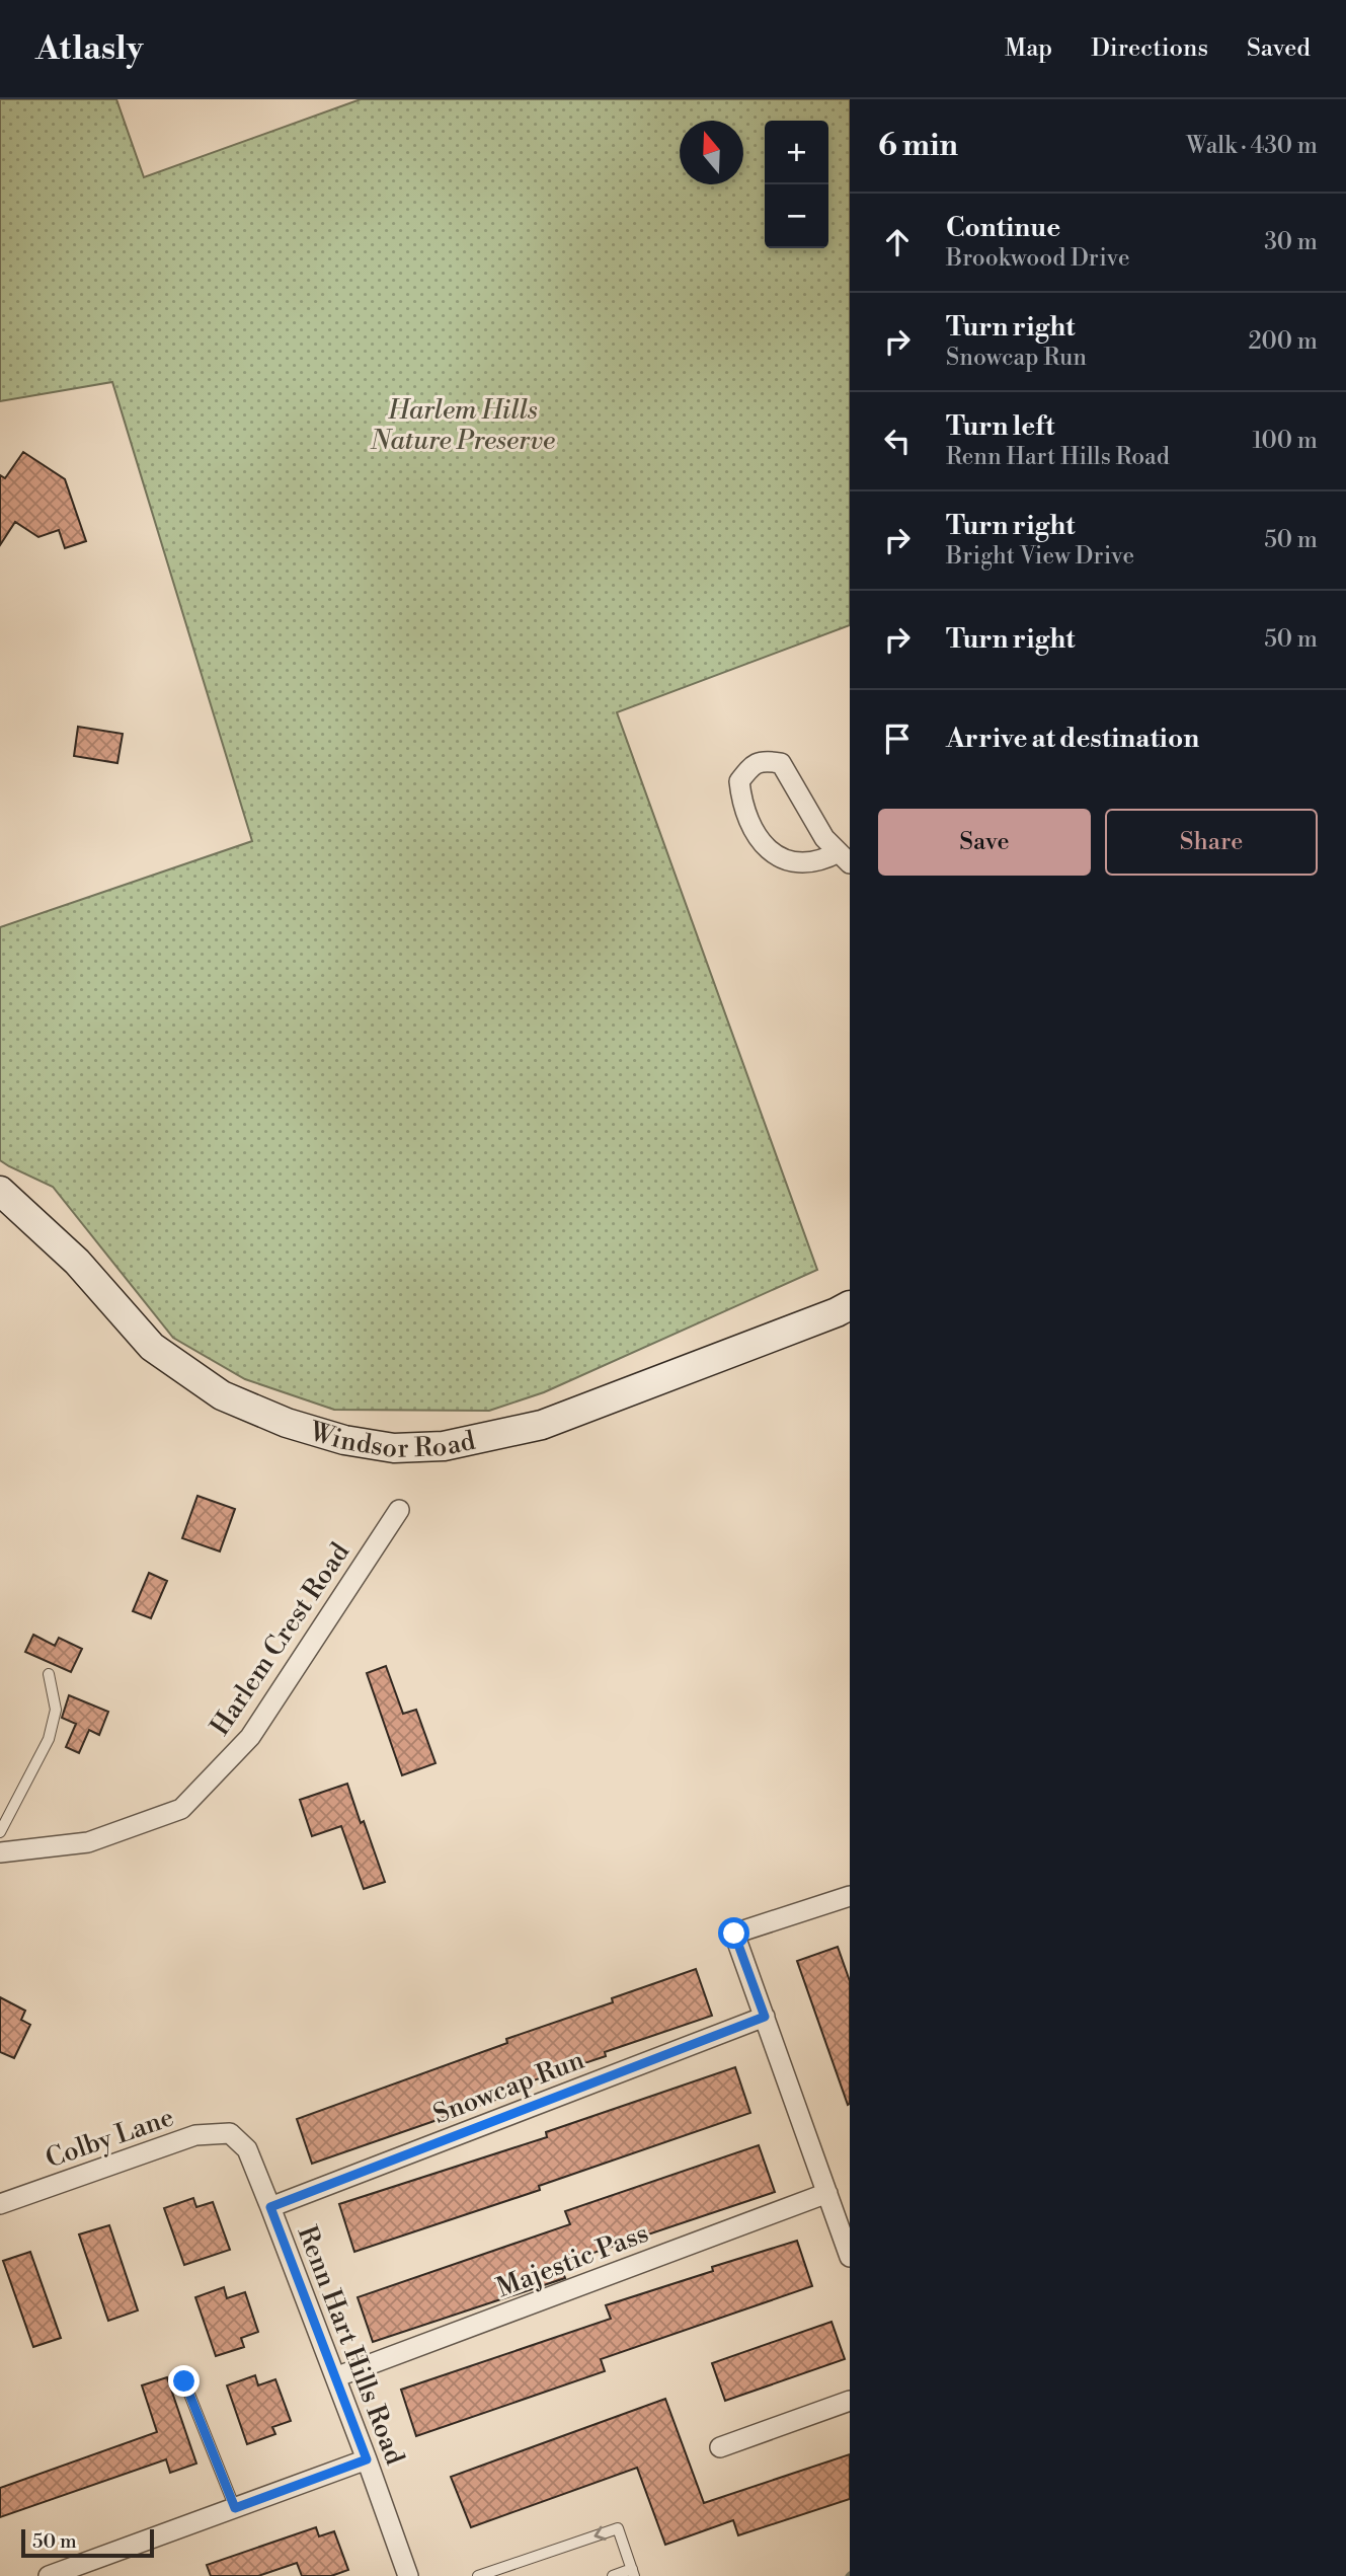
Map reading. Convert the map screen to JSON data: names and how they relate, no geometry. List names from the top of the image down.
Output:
{
  "streets": {
    "street": [
      "Windsor Road",
      "Harlem Crest Road",
      "Snowcap Run",
      "Colby Lane",
      "Majestic Pass",
      "Renn Hart Hills Road"
    ]
  },
  "crossings": [
    ["Snowcap Run", "Renn Hart Hills Road"],
    ["Colby Lane", "Renn Hart Hills Road"],
    ["Majestic Pass", "Renn Hart Hills Road"]
  ],
  "parks": ["Harlem Hills Nature Preserve"],
  "scale_bar": "50 m",
  "north": "top",
  "page": {
    "header": "Atlasly",
    "nav": ["Map", "Directions", "Saved"],
    "heading": ["6 min", "Walk · 430 m"],
    "map_buttons": ["+", "−"],
    "list": [
      ["Continue", "Brookwood Drive", "30 m"],
      ["Turn right", "Snowcap Run", "200 m"],
      ["Turn left", "Renn Hart Hills Road", "100 m"],
      ["Turn right", "Bright View Drive", "50 m"],
      ["Turn right", "50 m"],
      "Arrive at destination"
    ],
    "buttons": ["Save", "Share"],
    "scale": "50 m"
  }
}
